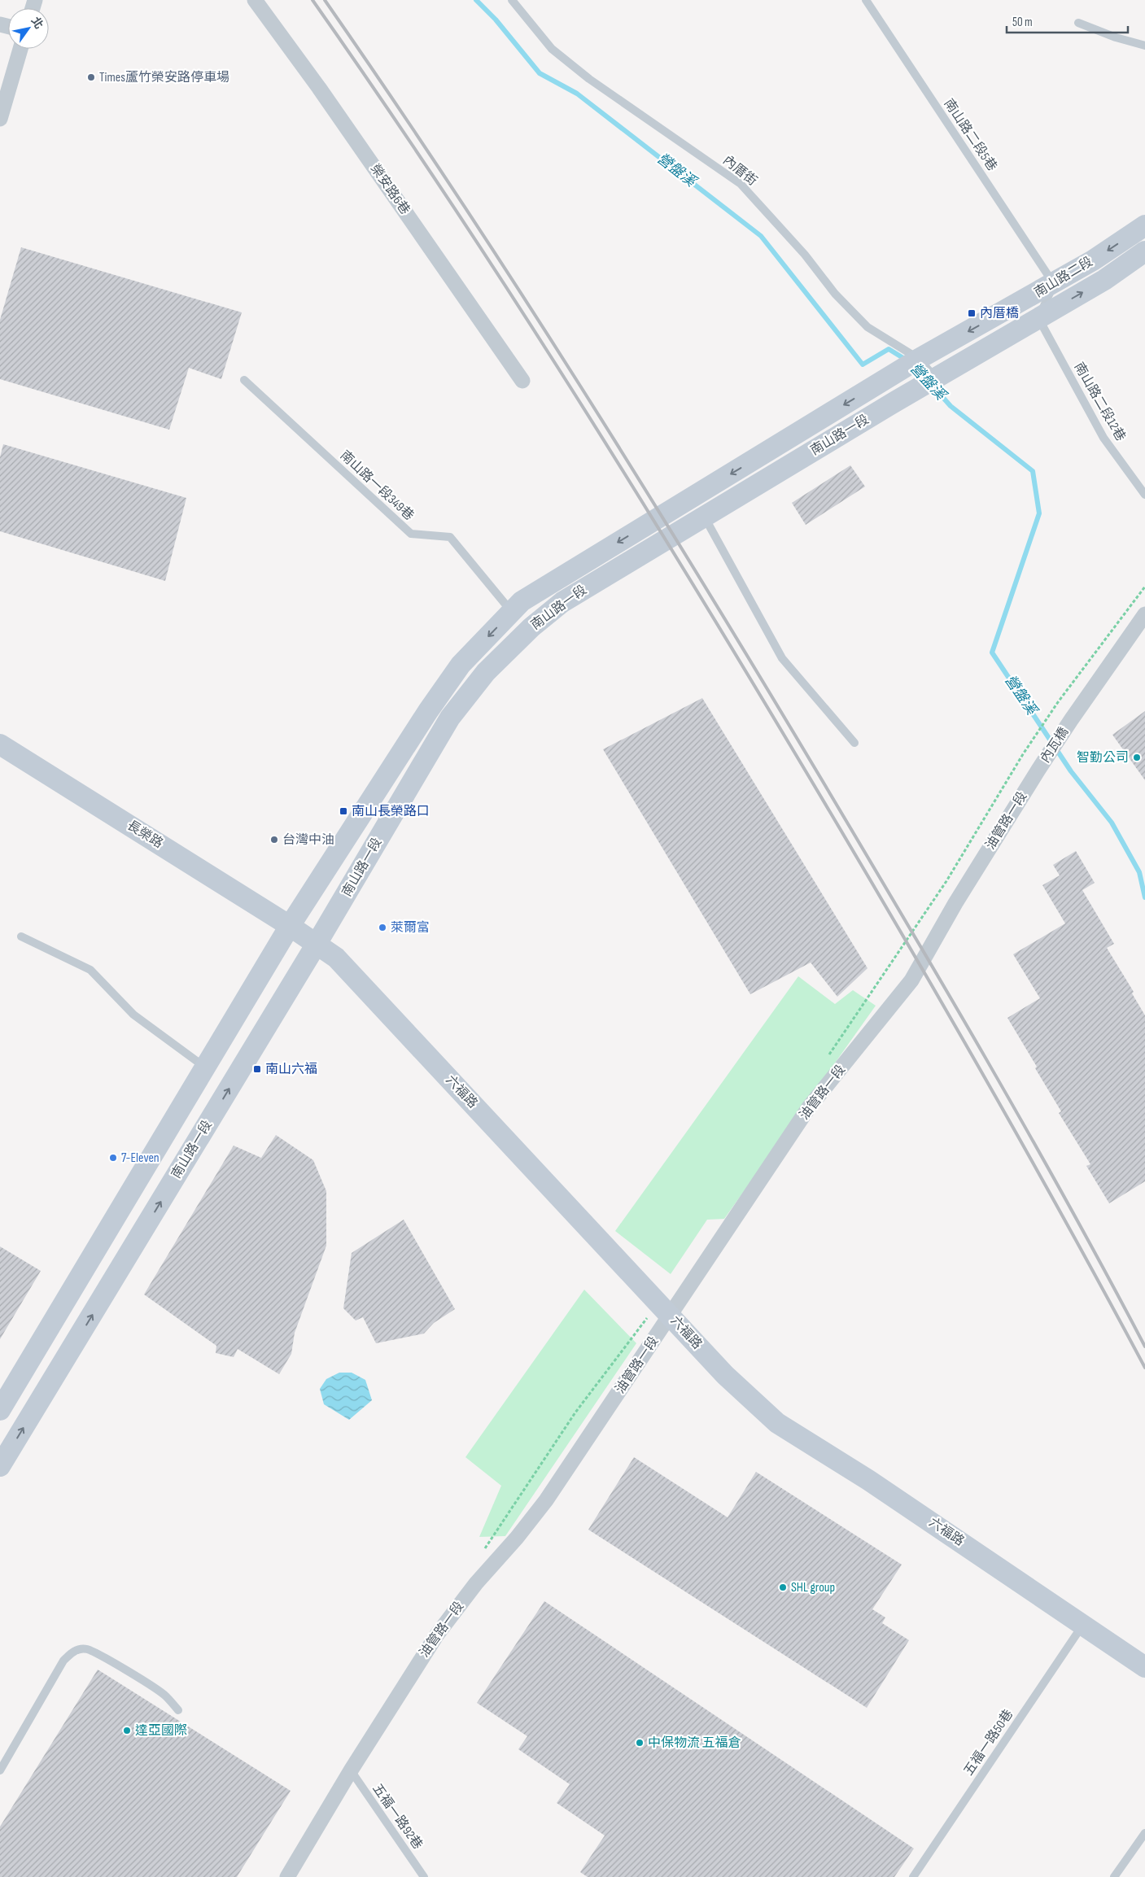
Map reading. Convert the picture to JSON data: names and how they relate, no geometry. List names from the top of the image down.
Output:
{
  "streets": {
    "street": [
      "榮安路6巷",
      "南山路二段",
      "南山路一段",
      "內瓦橋",
      "油管路一段",
      "長榮路",
      "六福路"
    ],
    "lane": [
      "南山路二段5巷",
      "內厝街",
      "南山路二段12巷",
      "南山路一段349巷",
      "五福一路50巷",
      "五福一路92巷"
    ]
  },
  "crossings": [
    ["南山路二段5巷", "南山路二段"],
    ["內厝街", "南山路二段"],
    ["內厝街", "南山路一段"],
    ["南山路二段", "南山路二段12巷"],
    ["南山路二段", "南山路一段"],
    ["南山路一段", "南山路一段349巷"],
    ["南山路一段", "長榮路"],
    ["南山路一段", "六福路"],
    ["內瓦橋", "油管路一段"],
    ["油管路一段", "六福路"],
    ["油管路一段", "五福一路92巷"],
    ["長榮路", "六福路"],
    ["六福路", "五福一路50巷"]
  ],
  "water": ["營盤溪"],
  "places": {
    "other": [
      "Times蘆竹榮安路停車場",
      "智勤公司",
      "台灣中油",
      "萊爾富",
      "7-Eleven",
      "SHL group",
      "達亞國際",
      "中保物流 五福倉"
    ],
    "transit": ["內厝橋", "南山長榮路口", "南山六福"]
  },
  "scale_bar": "50 m",
  "north": "top right"
}
